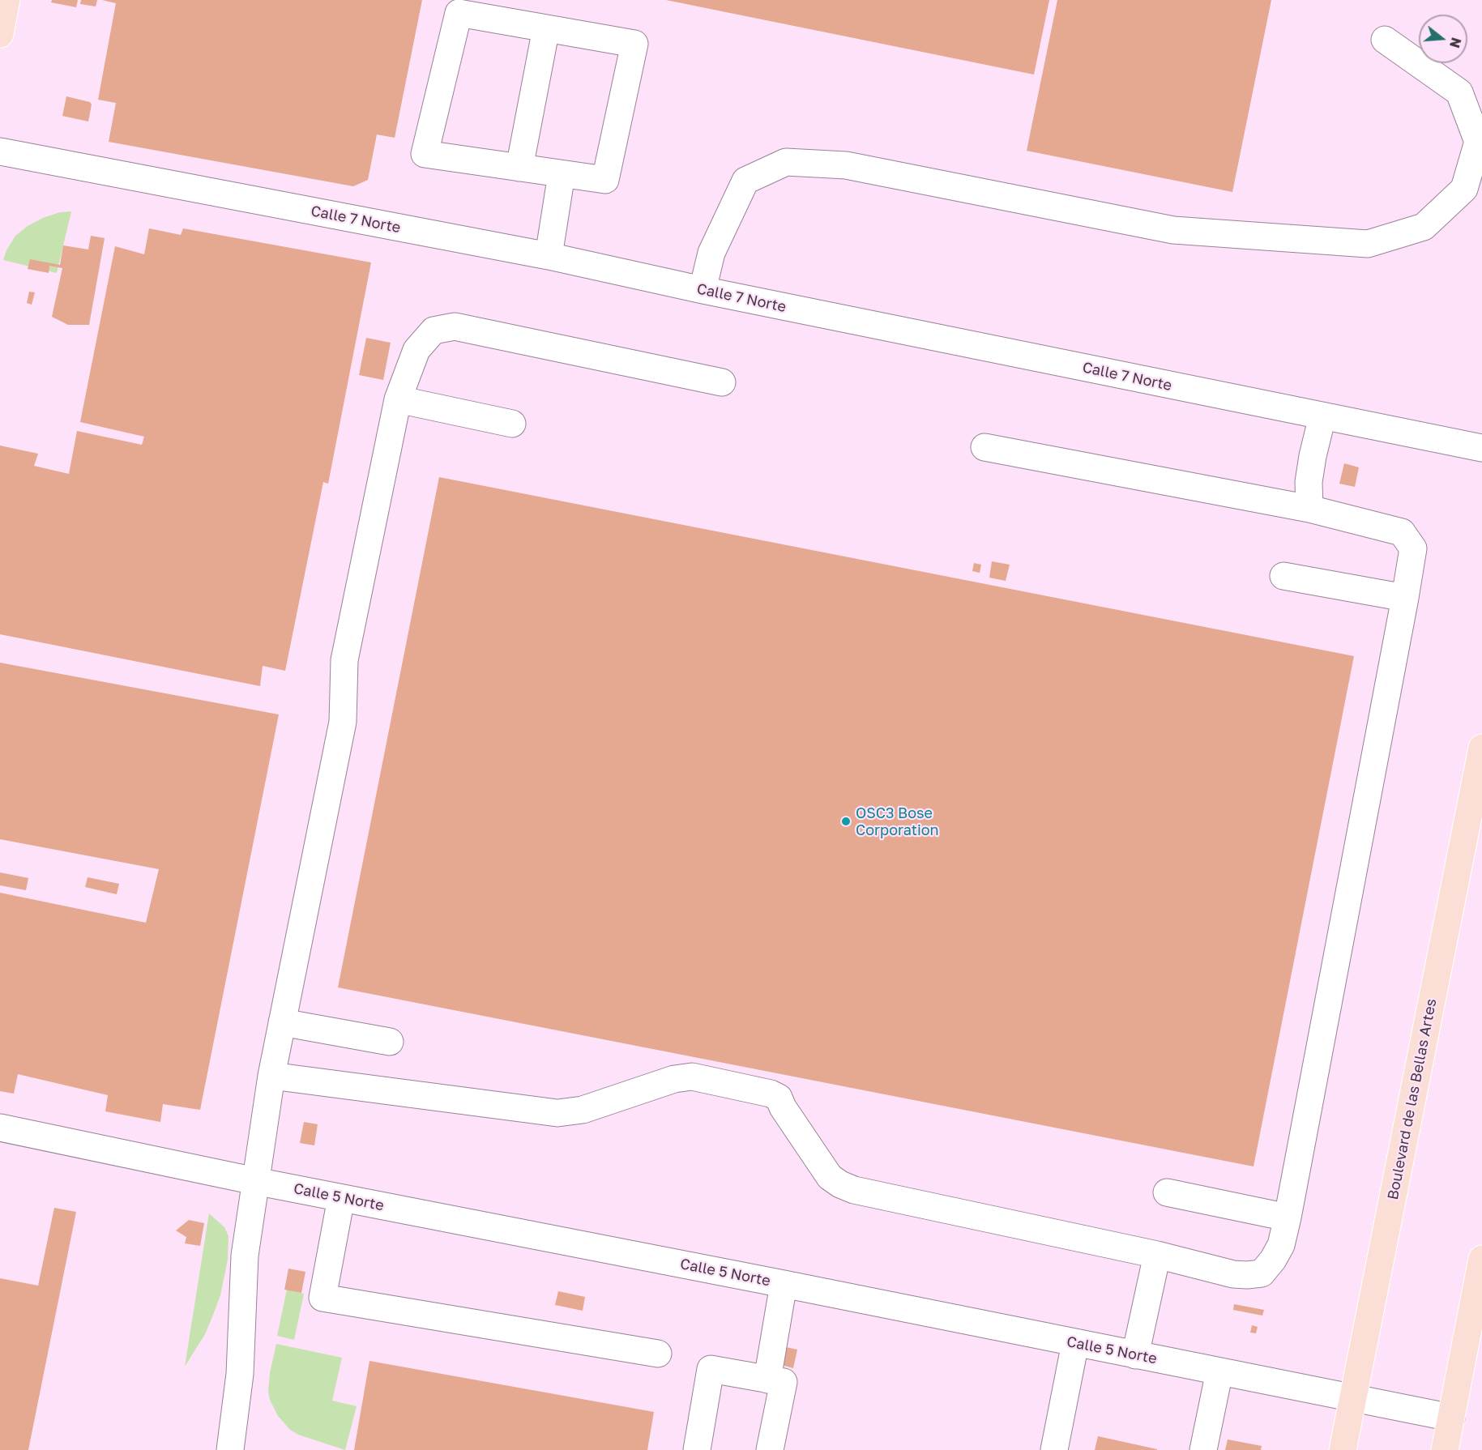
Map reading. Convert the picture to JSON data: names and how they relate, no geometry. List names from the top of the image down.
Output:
{
  "streets": {
    "main road": ["Boulevard de las Bellas Artes"],
    "street": ["Calle 7 Norte", "Calle 5 Norte"]
  },
  "crossings": [
    ["Boulevard de las Bellas Artes", "Calle 5 Norte"]
  ],
  "places": ["OSC3 Bose Corporation"],
  "north": "right"
}
